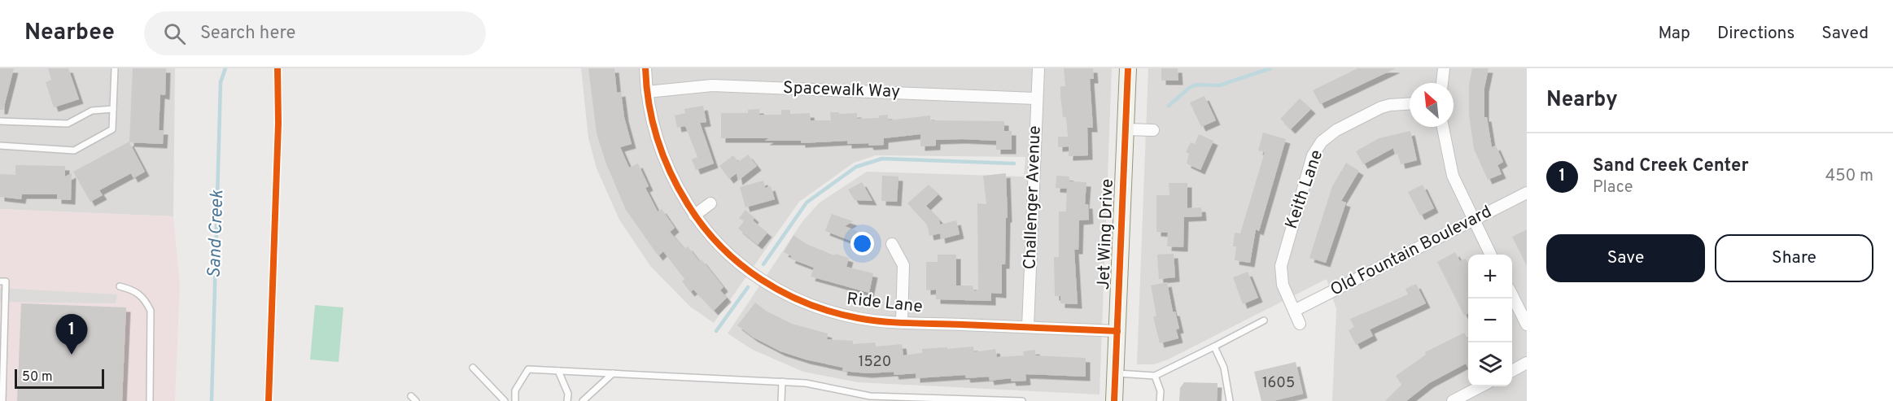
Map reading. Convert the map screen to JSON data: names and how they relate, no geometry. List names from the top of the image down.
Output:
{
  "streets": {
    "main road": ["Jet Wing Drive"],
    "street": [
      "Spacewalk Way",
      "Keith Lane",
      "Challenger Avenue",
      "Old Fountain Boulevard",
      "Ride Lane"
    ]
  },
  "crossings": [
    ["Spacewalk Way", "Challenger Avenue"],
    ["Spacewalk Way", "Ride Lane"],
    ["Keith Lane", "Old Fountain Boulevard"],
    ["Challenger Avenue", "Ride Lane"],
    ["Jet Wing Drive", "Ride Lane"]
  ],
  "water": ["Sand Creek"],
  "house_numbers": ["1520", "1605"],
  "scale_bar": "50 m",
  "north": "top left",
  "page": {
    "header": "Nearbee",
    "search": "Search here",
    "nav": ["Map", "Directions", "Saved"],
    "heading": "Nearby",
    "list": [
      {
        "mark": "1",
        "name": "Sand Creek Center",
        "note": "Place",
        "value": "450 m"
      }
    ],
    "buttons": ["Save", "Share"],
    "map_buttons": ["+", "−"],
    "pins": "1",
    "scale": "50 m"
  }
}
